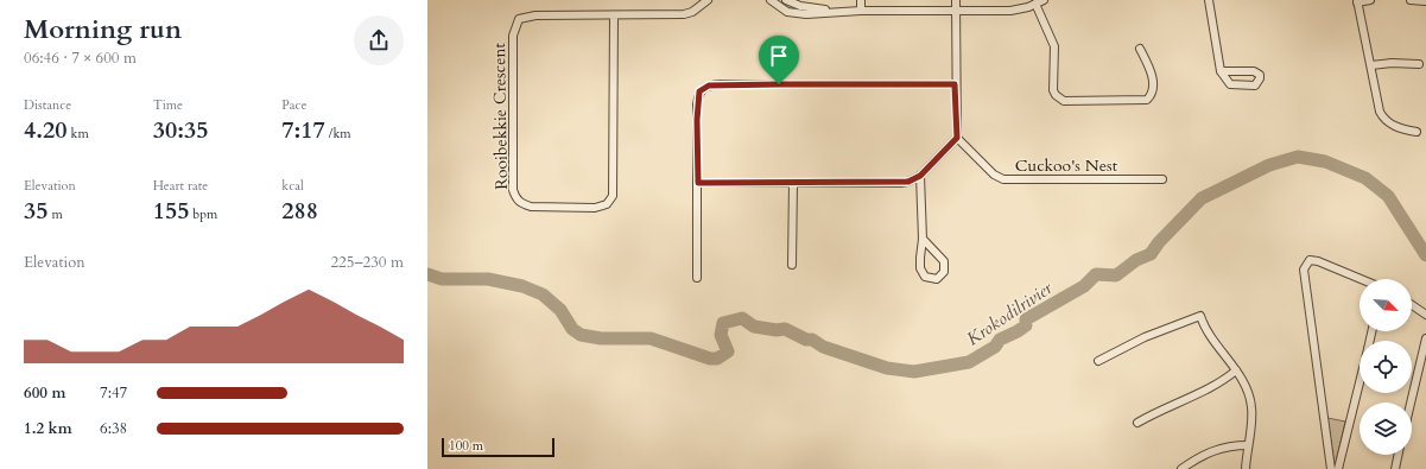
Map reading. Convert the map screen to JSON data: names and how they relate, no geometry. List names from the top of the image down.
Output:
{
  "streets": {
    "street": ["Rooibekkie Crescent", "Cuckoo's Nest"]
  },
  "water": ["Krokodilrivier"],
  "scale_bar": "100 m",
  "north": "bottom right",
  "page": {
    "heading": ["Morning run", "06:46 · 7 × 600 m"],
    "stats": [
      ["Distance", "4.20 km"],
      ["Time", "30:35"],
      ["Pace", "7:17 /km"],
      ["Elevation", "35 m"],
      ["Heart rate", "155 bpm"],
      ["kcal", "288"]
    ],
    "chart": ["Elevation", "225–230 m"],
    "list": [
      {
        "name": "600 m",
        "note": "7:47"
      },
      {
        "name": "1.2 km",
        "note": "6:38"
      }
    ],
    "scale": "100 m"
  }
}
